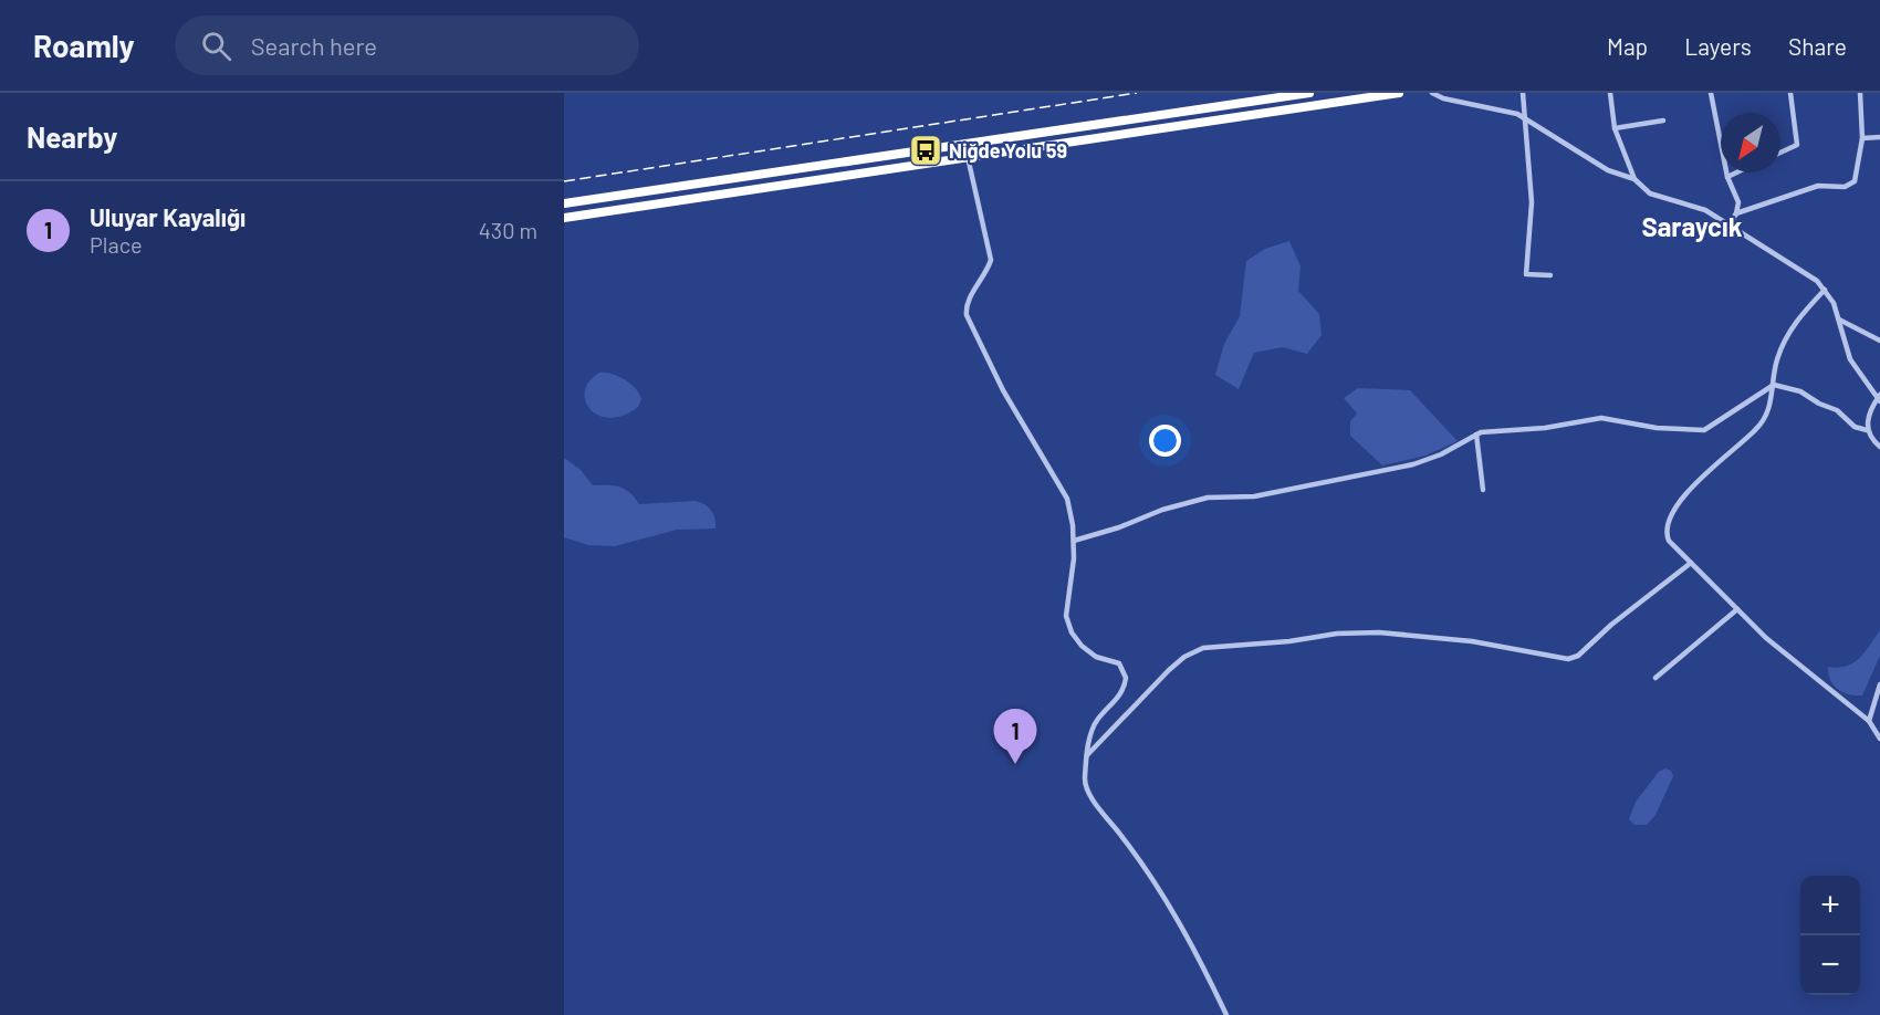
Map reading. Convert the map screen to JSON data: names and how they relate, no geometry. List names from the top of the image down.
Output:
{
  "districts": ["Saraycık"],
  "places": {
    "bus stop": ["Niğde Yolu 59"]
  },
  "north": "bottom left",
  "page": {
    "header": "Roamly",
    "search": "Search here",
    "nav": ["Map", "Layers", "Share"],
    "heading": "Nearby",
    "list": [
      {
        "mark": "1",
        "name": "Uluyar Kayalığı",
        "note": "Place",
        "value": "430 m"
      }
    ],
    "pins": "1",
    "map_buttons": ["+", "−"]
  }
}
